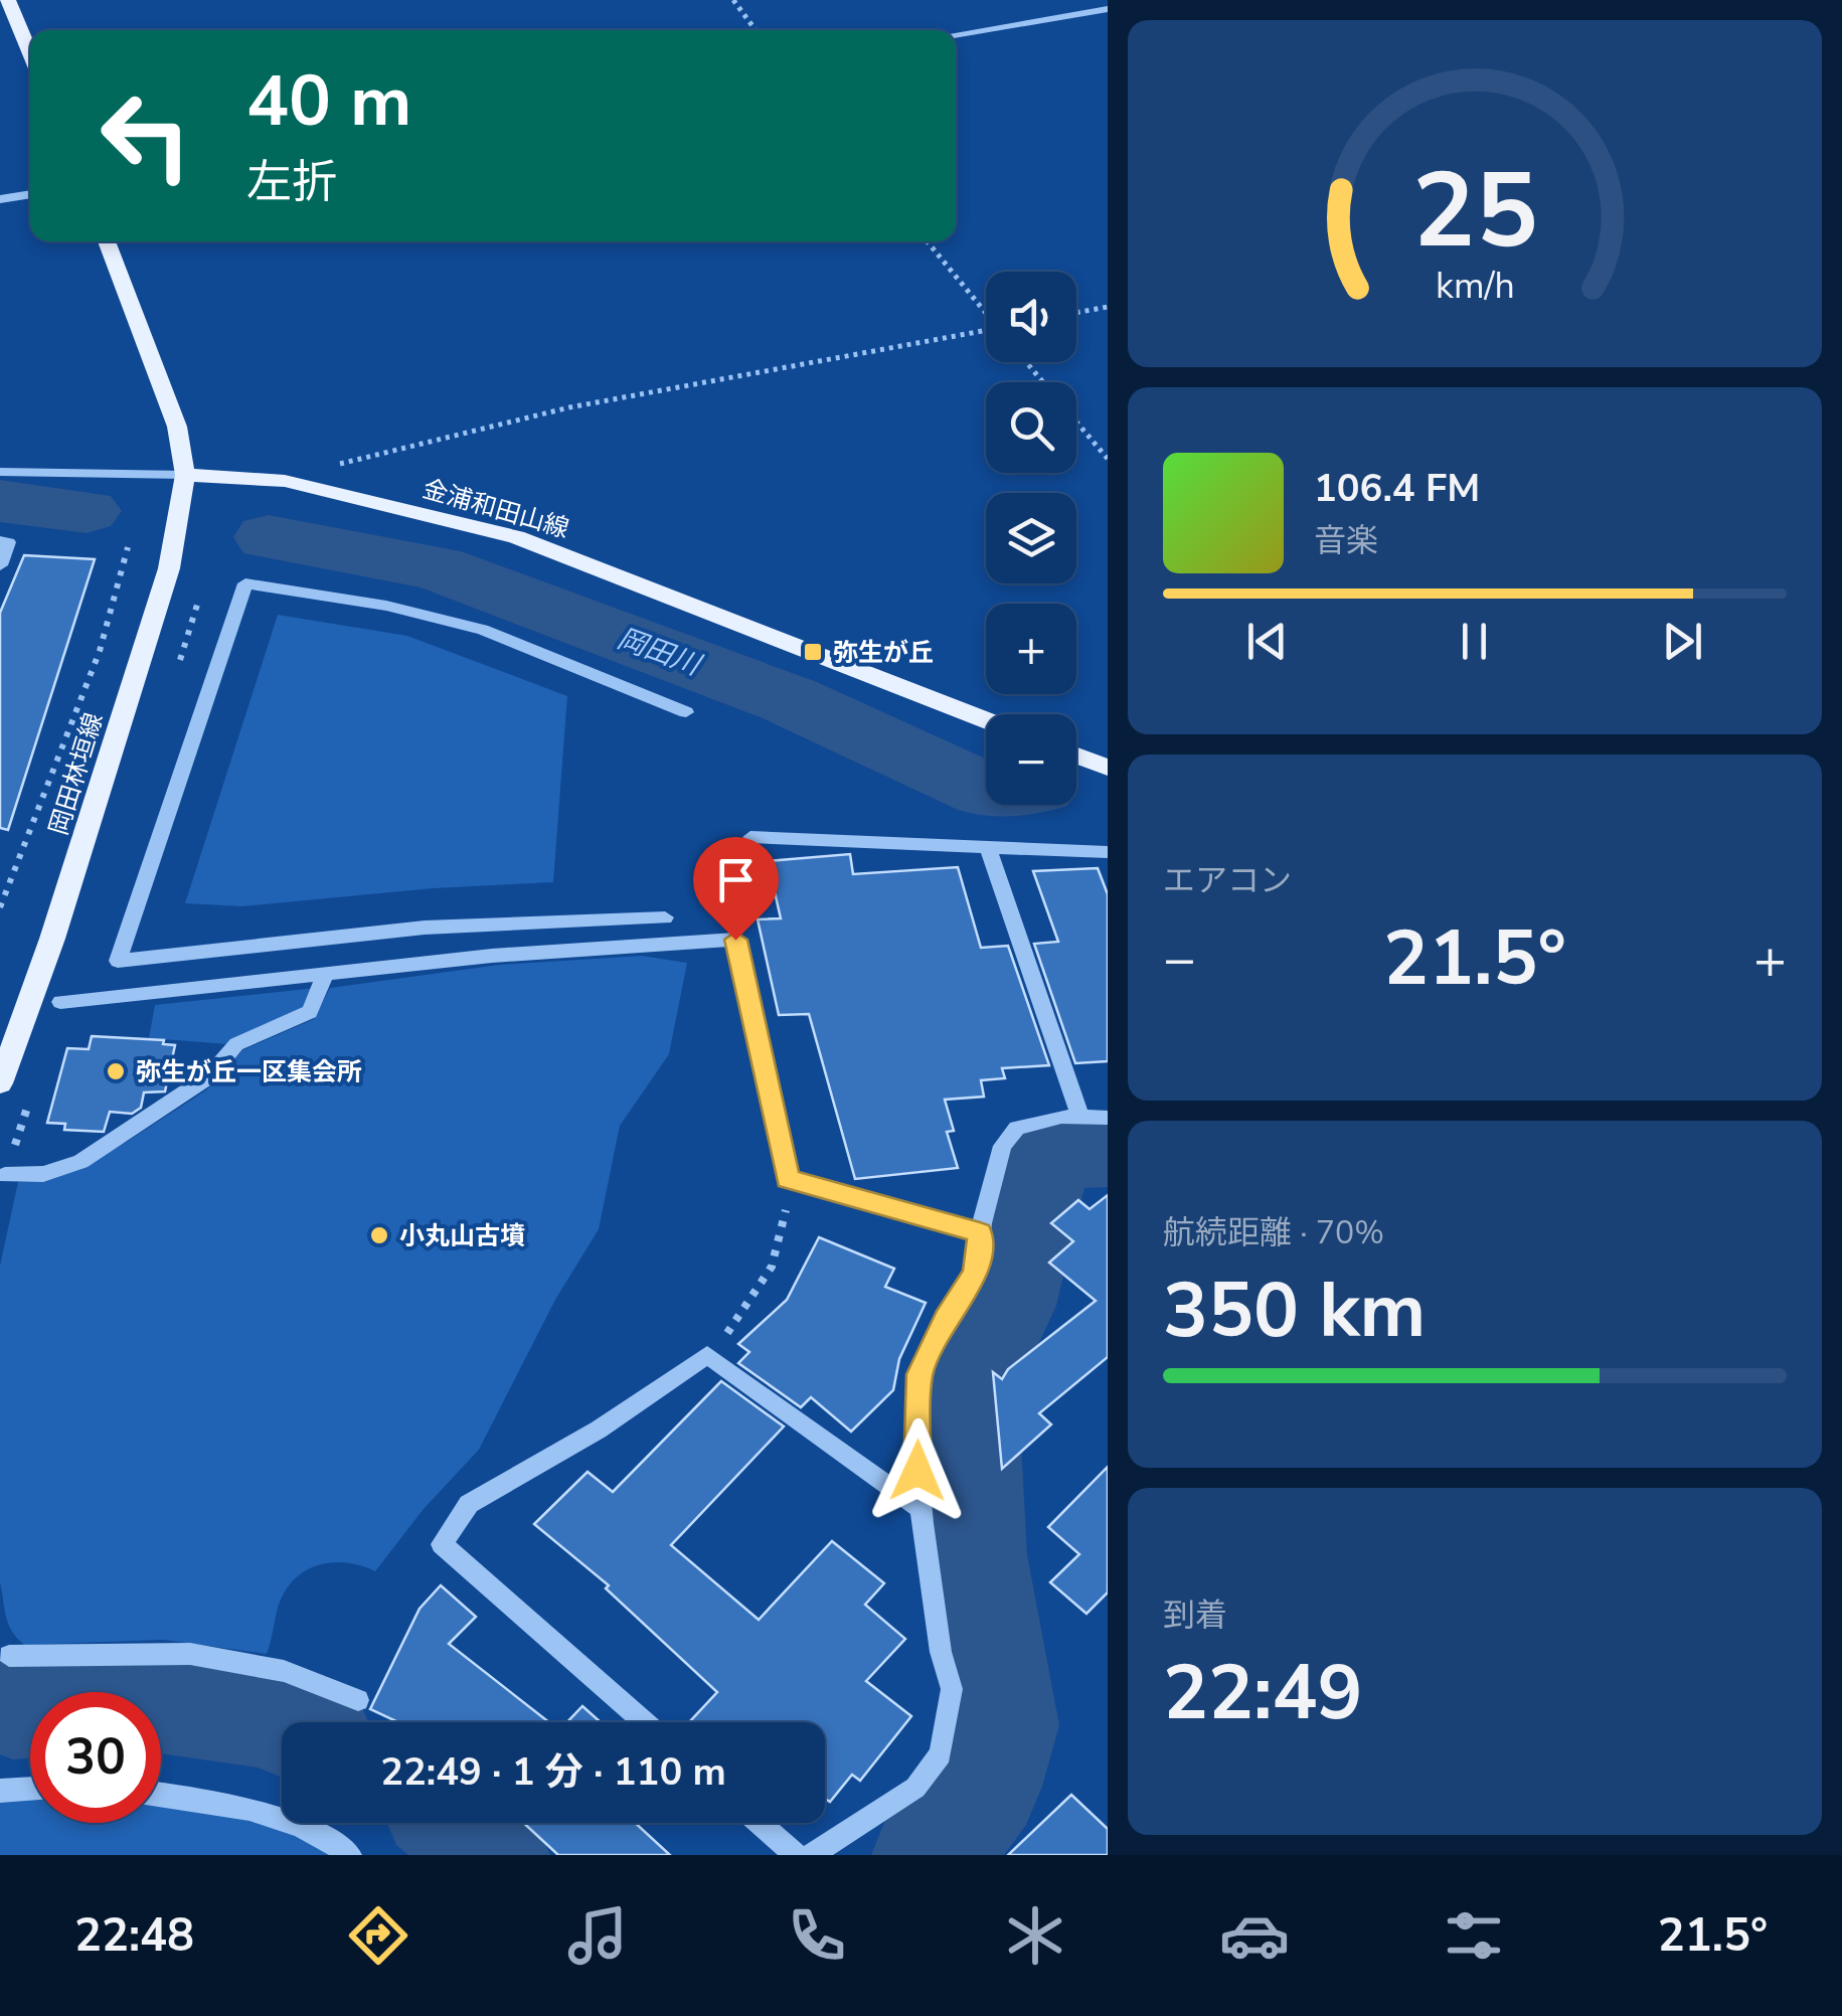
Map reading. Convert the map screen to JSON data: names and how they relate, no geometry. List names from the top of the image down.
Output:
{
  "streets": {
    "main road": ["金浦和田山線", "岡田林垣線"]
  },
  "crossings": [
    ["金浦和田山線", "岡田林垣線"]
  ],
  "water": ["岡田川"],
  "places": {
    "transit": ["弥生が丘"],
    "other": ["弥生が丘一区集会所", "小丸山古墳"]
  },
  "page": {
    "turn": ["40 m", "左折"],
    "map_buttons": ["+", "−"],
    "song": ["106.4 FM", "音楽"],
    "tile": [
      "エアコン",
      ["航続距離 · 70%", "350 km"],
      ["到着", "22:49"]
    ],
    "heat": ["−", "21.5°", "+"],
    "limit": "30",
    "trip": "22:49 · 1 分 · 110 m",
    "tabs": ["22:48", "21.5°"],
    "gauge": ["25", "km/h"]
  }
}
